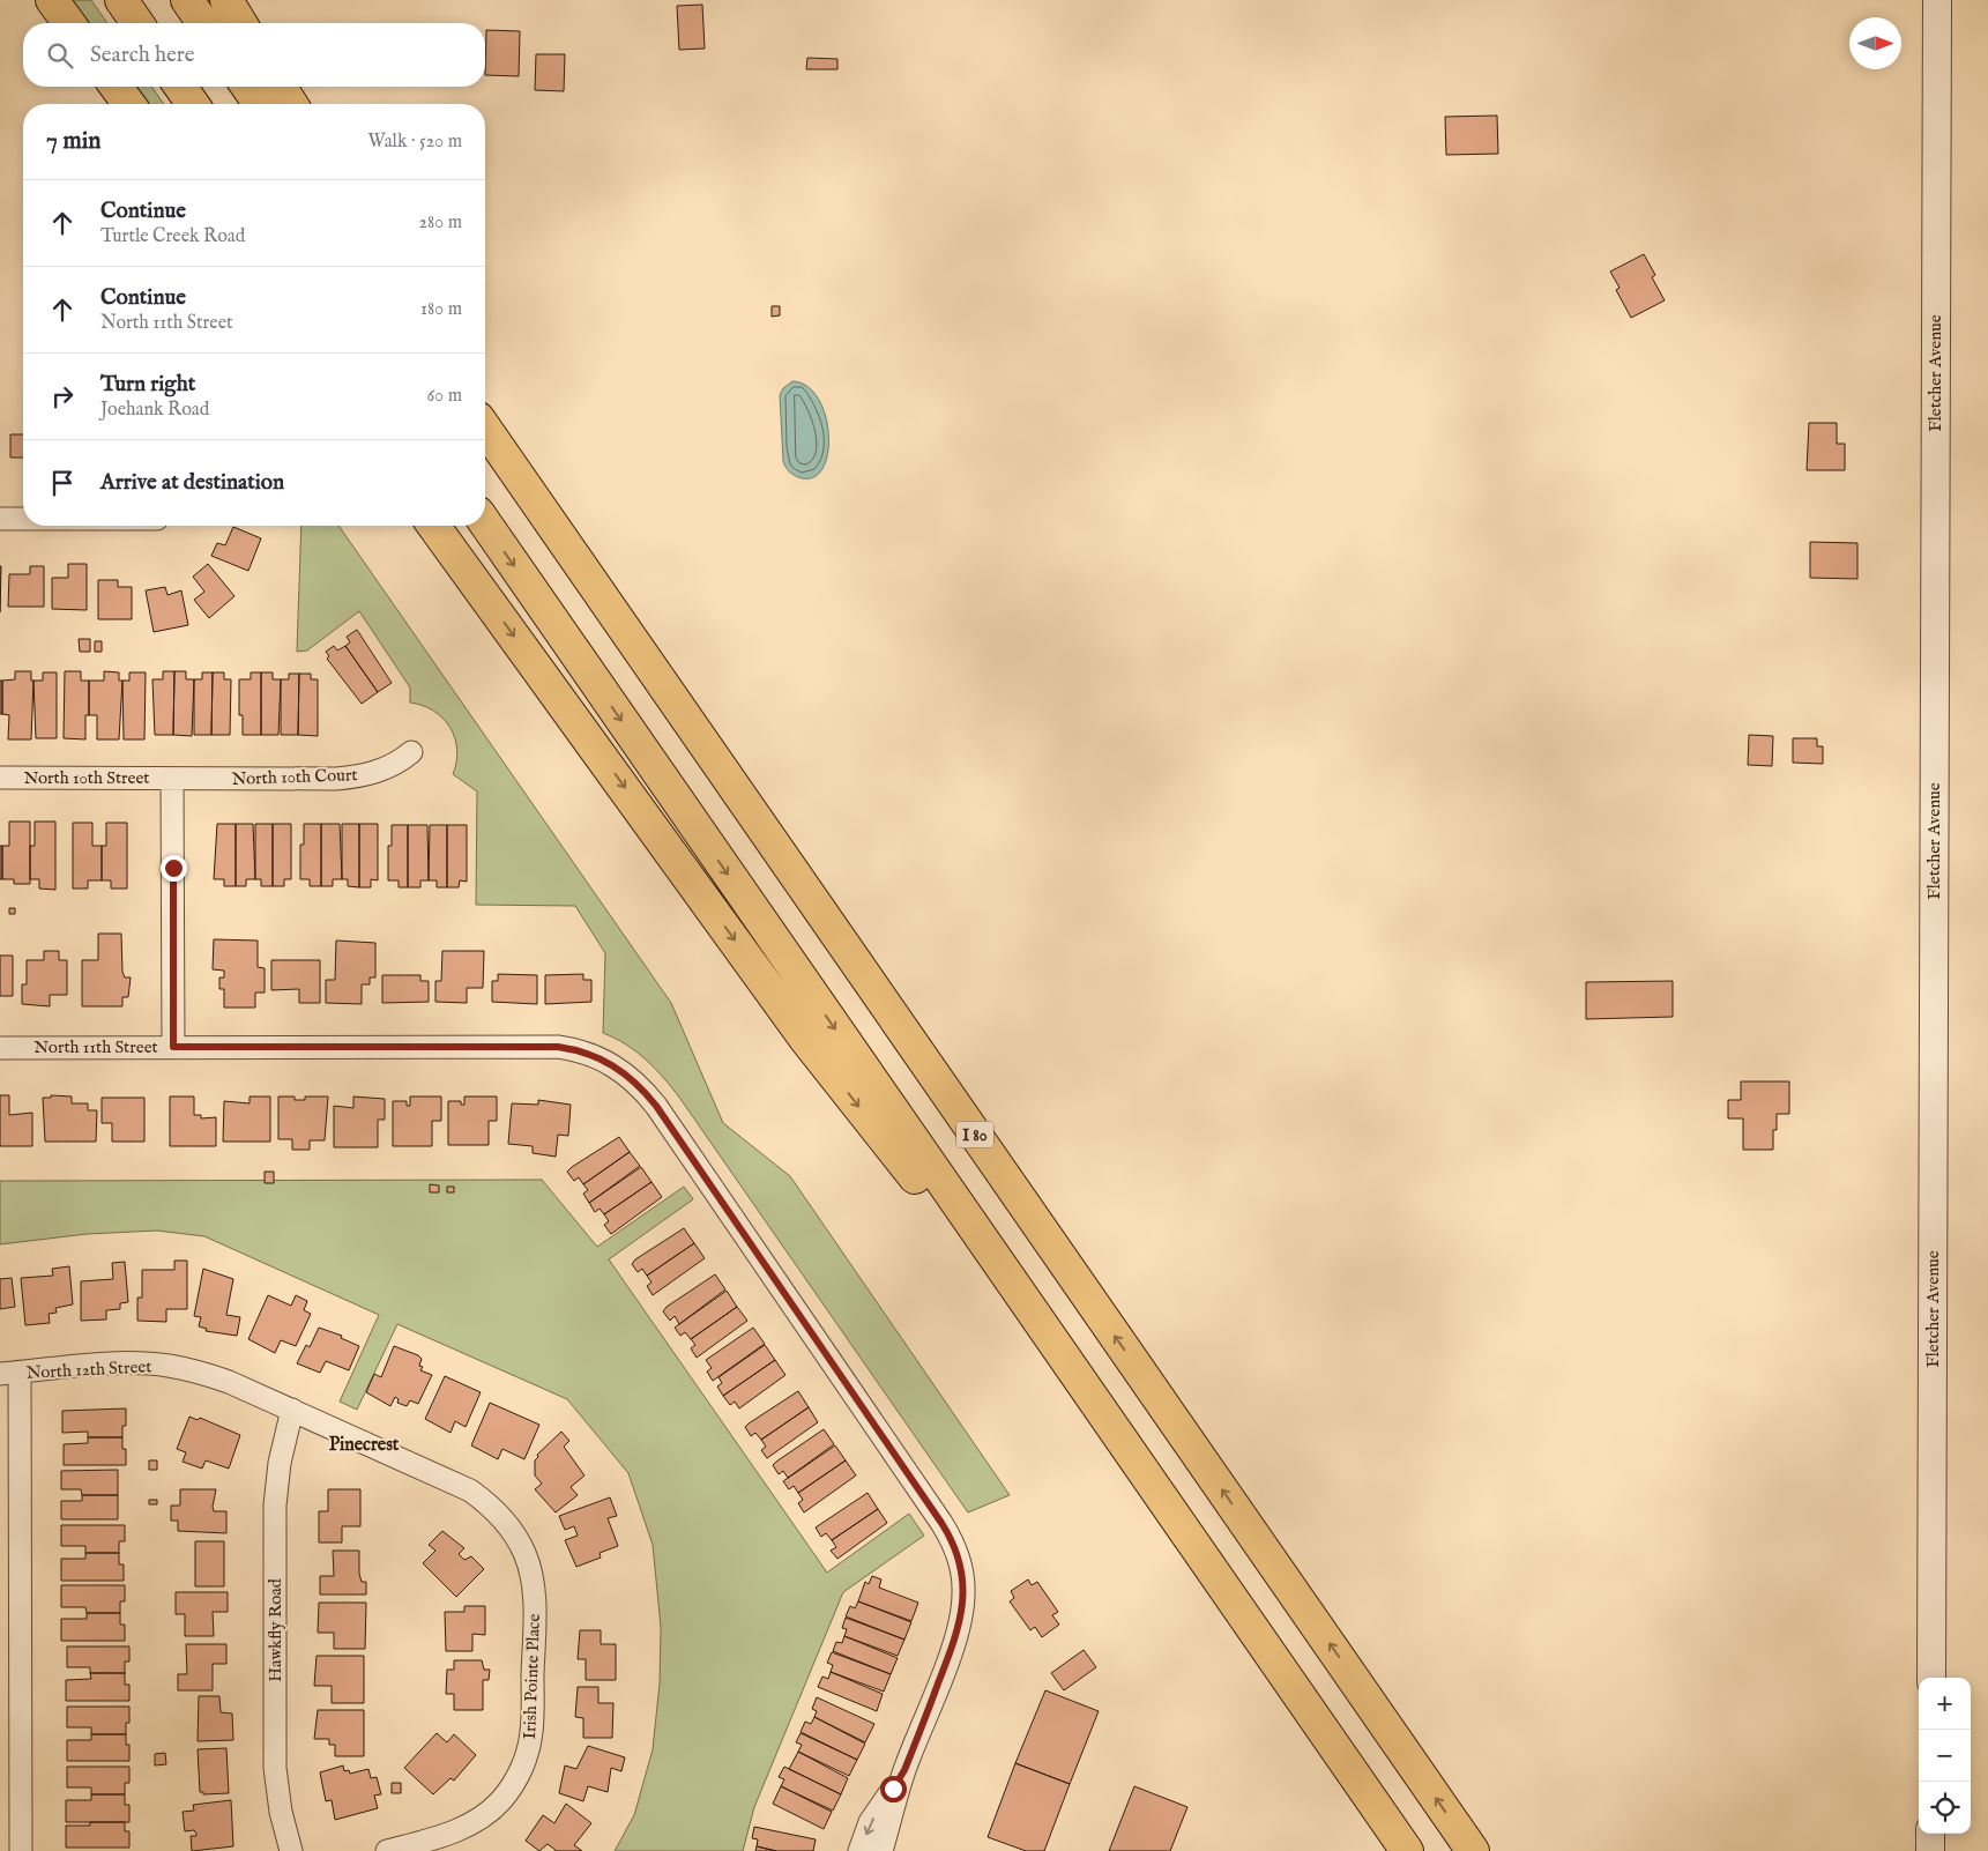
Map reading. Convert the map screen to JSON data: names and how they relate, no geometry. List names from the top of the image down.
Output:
{
  "streets": {
    "highway": ["I 80"],
    "street": [
      "Fletcher Avenue",
      "North 10th Court",
      "North 10th Street",
      "North 11th Street",
      "North 12th Street",
      "Hawkfly Road",
      "Irish Pointe Place"
    ]
  },
  "crossings": [
    ["North 10th Court", "North 10th Street"],
    ["North 12th Street", "Hawkfly Road"],
    ["North 12th Street", "Irish Pointe Place"]
  ],
  "districts": ["Pinecrest"],
  "north": "right",
  "page": {
    "search": "Search here",
    "heading": ["7 min", "Walk · 520 m"],
    "list": [
      ["Continue", "Turtle Creek Road", "280 m"],
      ["Continue", "North 11th Street", "180 m"],
      ["Turn right", "Joehank Road", "60 m"],
      "Arrive at destination"
    ],
    "map_buttons": ["+", "−"]
  }
}
